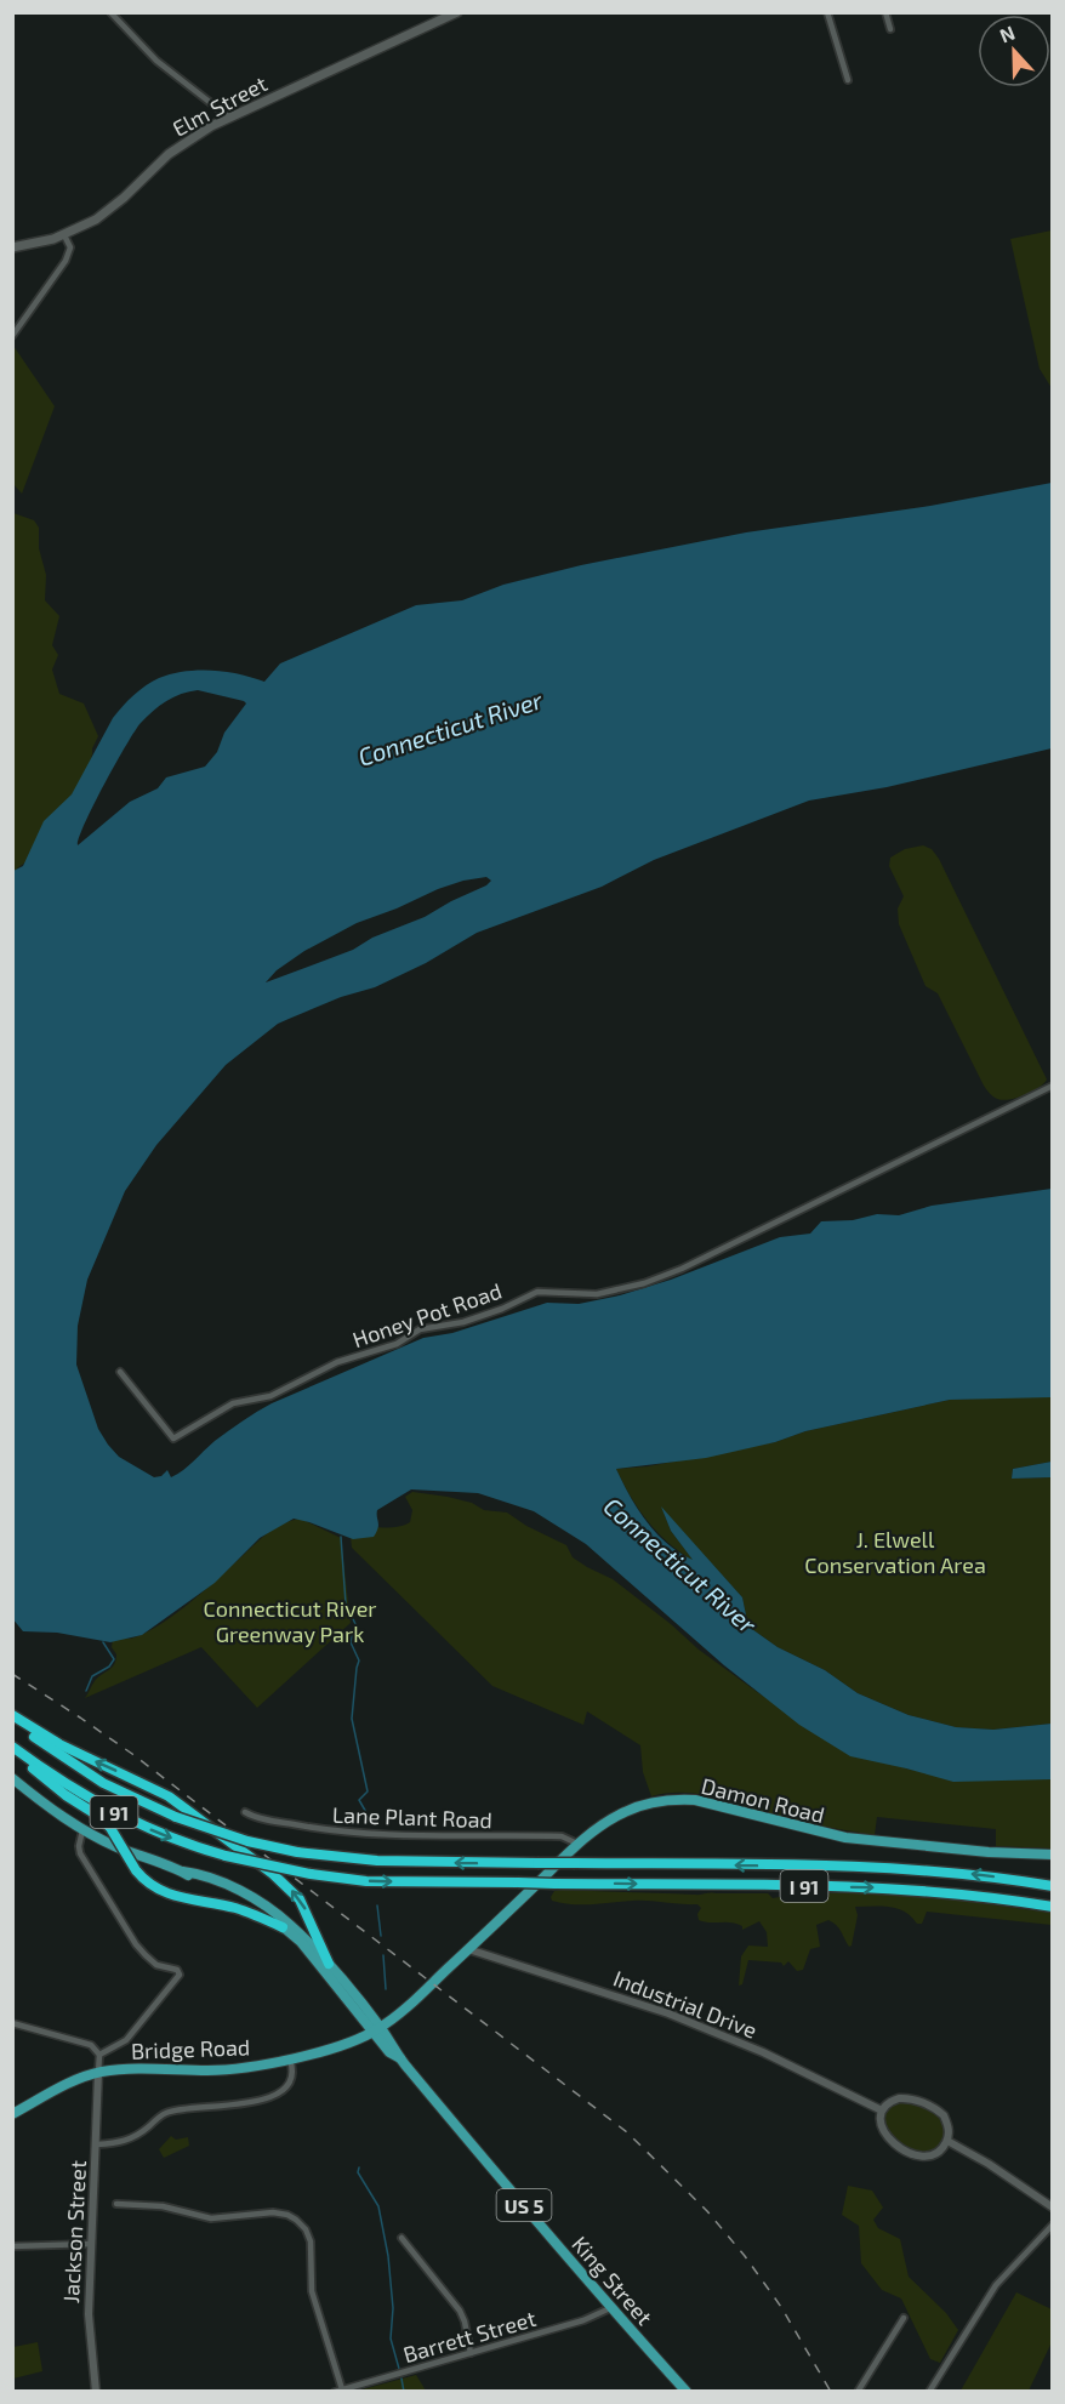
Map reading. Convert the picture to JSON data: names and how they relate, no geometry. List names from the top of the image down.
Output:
{
  "streets": {
    "highway": ["I 91"],
    "main road": [
      "Elm Street",
      "Damon Road",
      "Bridge Road",
      "US 5",
      "King Street"
    ],
    "street": [
      "Honey Pot Road",
      "Lane Plant Road",
      "Industrial Drive",
      "Jackson Street",
      "Barrett Street"
    ]
  },
  "crossings": [
    ["Damon Road", "Lane Plant Road"],
    ["Damon Road", "Industrial Drive"],
    ["Damon Road", "Bridge Road"],
    ["Damon Road", "US 5"],
    ["Damon Road", "King Street"],
    ["Bridge Road", "US 5"],
    ["Bridge Road", "Jackson Street"],
    ["Bridge Road", "King Street"],
    ["US 5", "King Street"],
    ["King Street", "Barrett Street"]
  ],
  "water": ["Connecticut River"],
  "parks": ["J. Elwell Conservation Area", "Connecticut River Greenway Park"],
  "north": "top"
}
